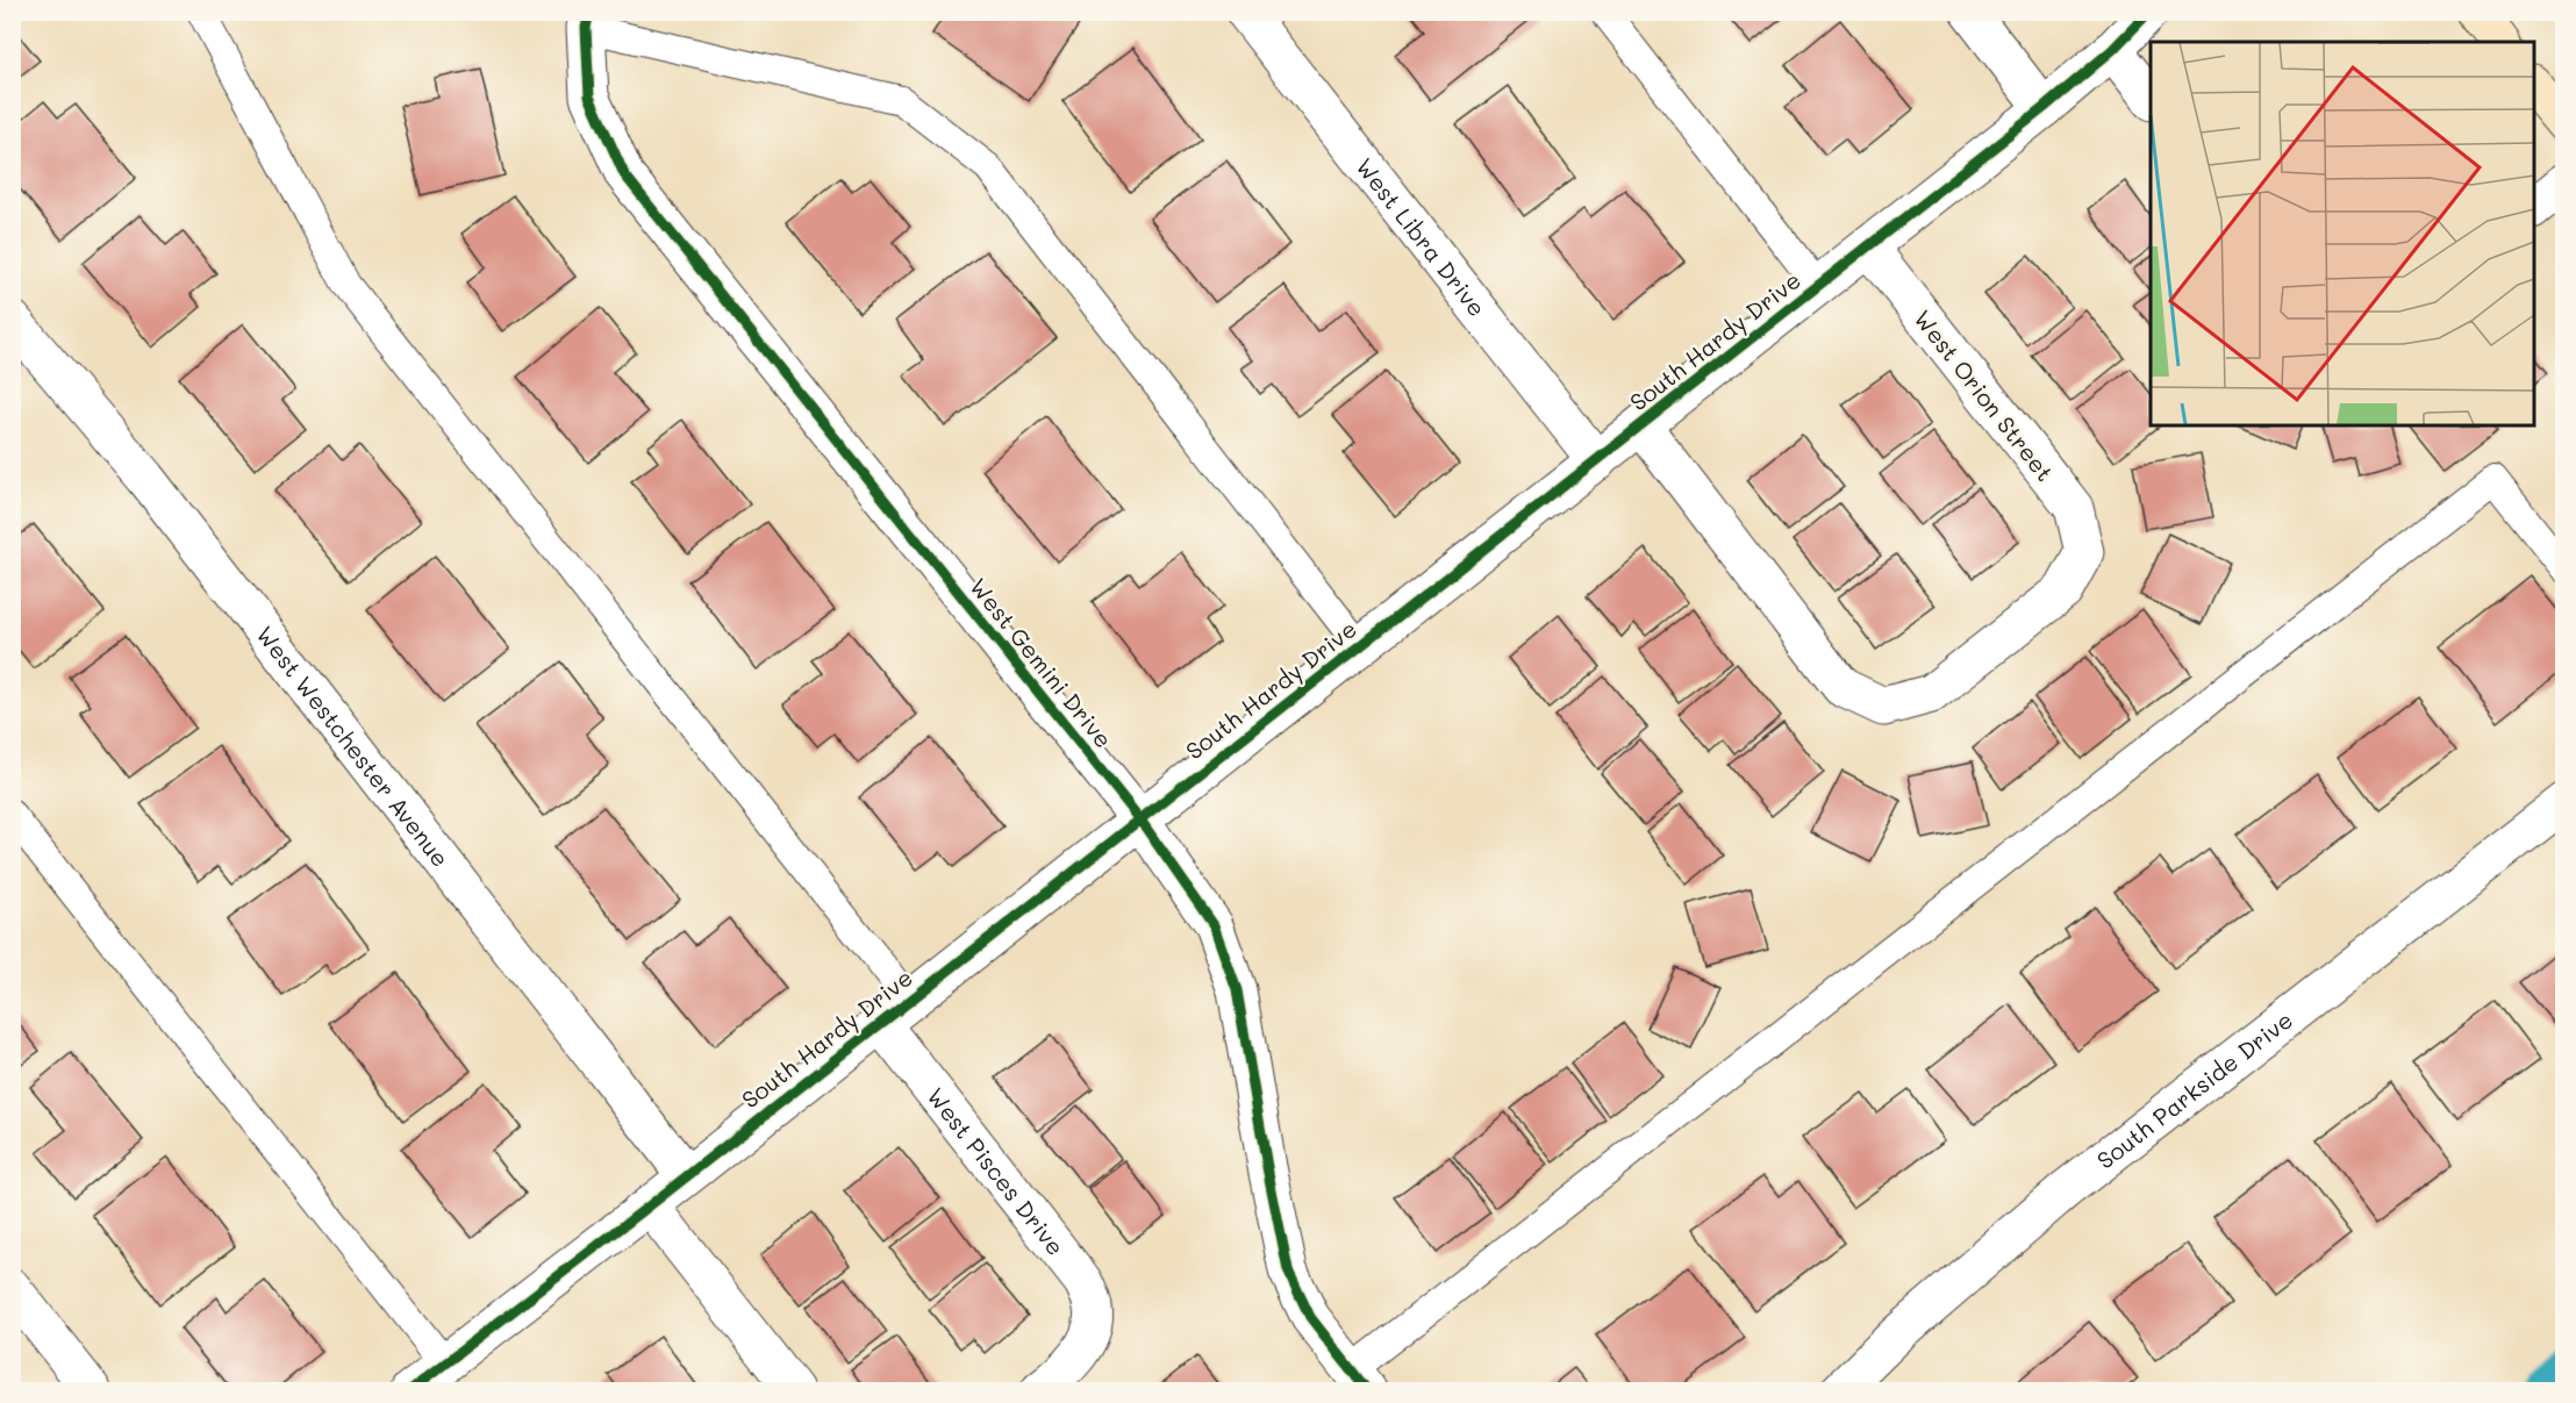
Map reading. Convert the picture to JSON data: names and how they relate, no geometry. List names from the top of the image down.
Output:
{
  "streets": {
    "street": [
      "West Libra Drive",
      "South Hardy Drive",
      "West Orion Street",
      "West Gemini Drive",
      "West Westchester Avenue",
      "South Parkside Drive",
      "West Pisces Drive"
    ]
  },
  "crossings": [
    ["West Libra Drive", "South Hardy Drive"],
    ["South Hardy Drive", "West Orion Street"],
    ["South Hardy Drive", "West Gemini Drive"],
    ["South Hardy Drive", "West Westchester Avenue"],
    ["South Hardy Drive", "West Pisces Drive"]
  ]
}
